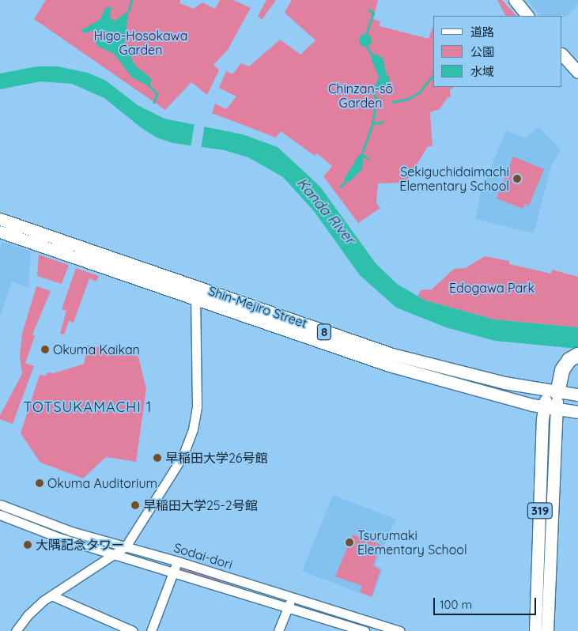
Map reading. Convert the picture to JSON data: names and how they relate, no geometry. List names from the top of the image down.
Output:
{
  "streets": {
    "main road": ["Shin-Mejiro Street", "8", "319"],
    "street": ["Sodai-dori"]
  },
  "crossings": [
    ["Shin-Mejiro Street", "8"],
    ["Shin-Mejiro Street", "319"],
    ["8", "319"]
  ],
  "districts": ["TOTSUKAMACHI 1"],
  "water": ["Kanda River"],
  "parks": ["Higo-Hosokawa Garden", "Chinzan-sō Garden", "Edogawa Park"],
  "places": [
    "Sekiguchidaimachi Elementary School",
    "Okuma Kaikan",
    "早稲田大学26号館",
    "Okuma Auditorium",
    "早稲田大学25-2号館",
    "Tsurumaki Elementary School",
    "大隅記念タワー"
  ],
  "legend": ["道路", "公園", "水域"],
  "scale_bar": "100 m"
}
